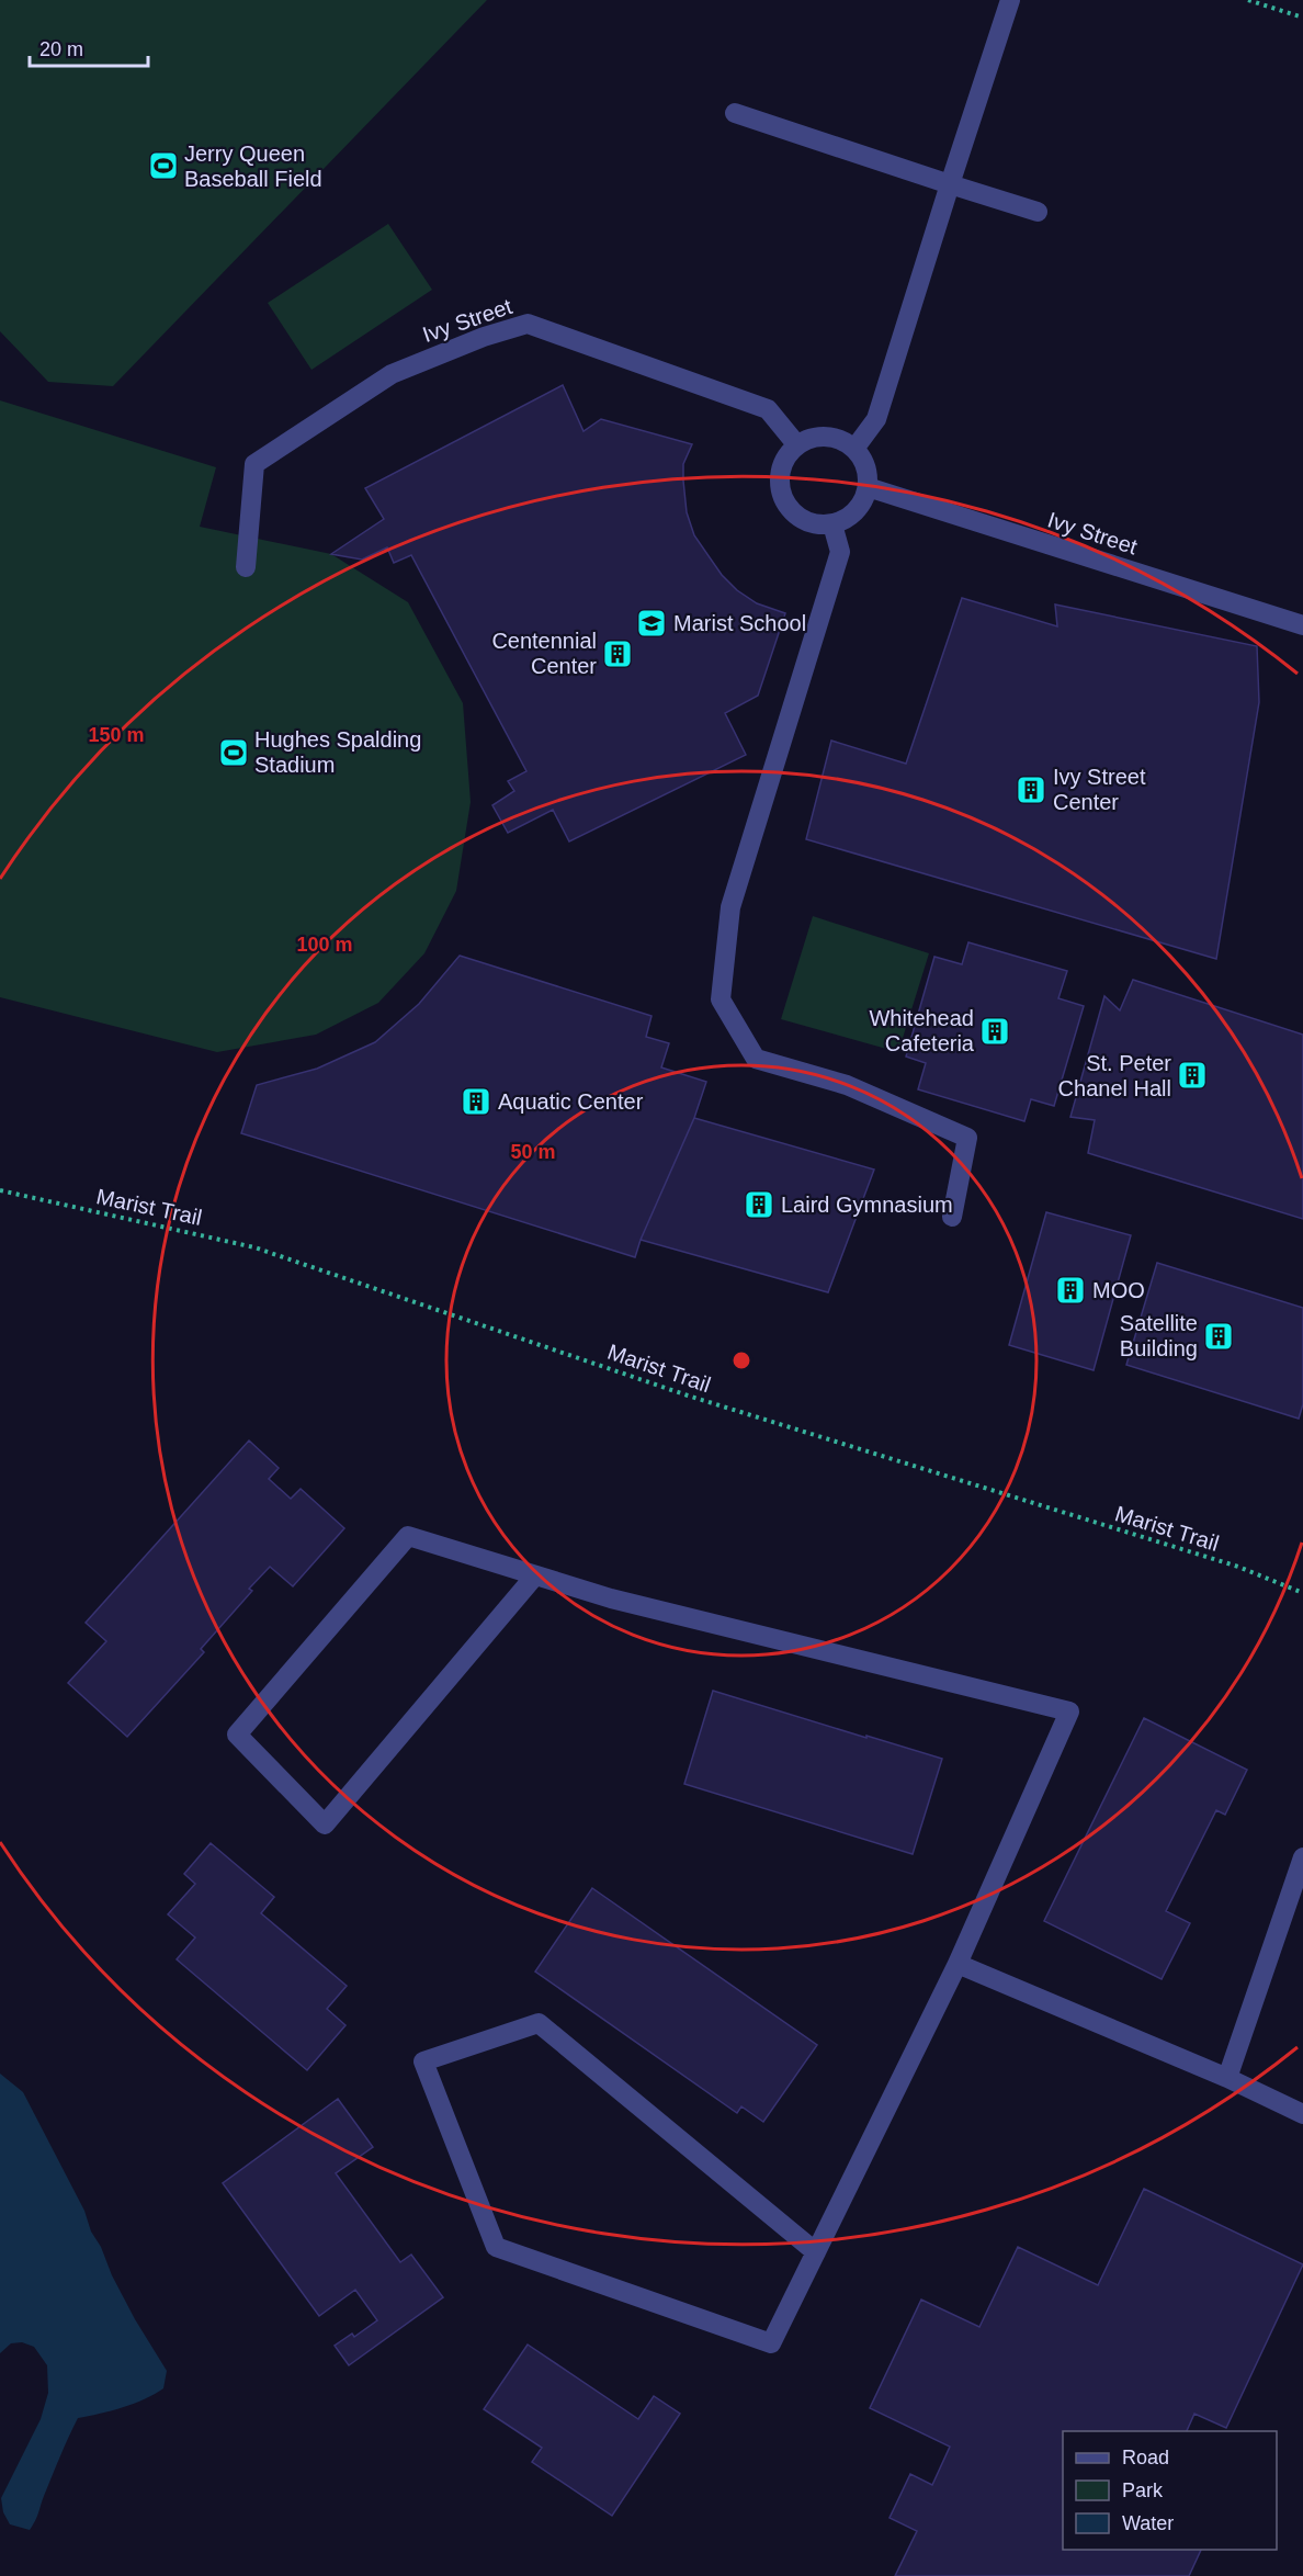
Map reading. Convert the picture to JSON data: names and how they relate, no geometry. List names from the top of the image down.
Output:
{
  "streets": {
    "street": ["Ivy Street"],
    "path": ["Marist Trail"]
  },
  "places": {
    "sports": ["Jerry Queen Baseball Field", "Hughes Spalding Stadium"],
    "school or university": ["Marist School"],
    "building": [
      "Centennial Center",
      "Ivy Street Center",
      "Whitehead Cafeteria",
      "St. Peter Chanel Hall",
      "Aquatic Center",
      "Laird Gymnasium",
      "MOO",
      "Satellite Building"
    ]
  },
  "legend": ["Road", "Park", "Water"],
  "scale_bar": "20 m",
  "rings": ["150 m", "100 m", "50 m"]
}
